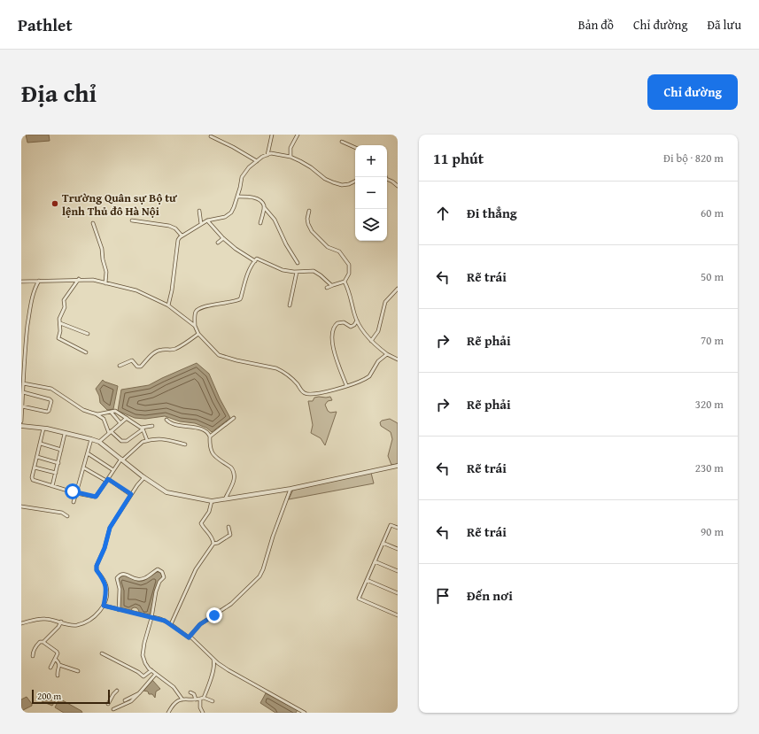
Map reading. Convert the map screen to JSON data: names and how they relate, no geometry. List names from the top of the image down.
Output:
{
  "places": ["Trường Quân sự Bộ tư lệnh Thủ đô Hà Nội"],
  "scale_bar": "200 m",
  "page": {
    "header": "Pathlet",
    "nav": ["Bản đồ", "Chỉ đường", "Đã lưu"],
    "title": "Địa chỉ",
    "buttons": "Chỉ đường",
    "heading": ["11 phút", "Đi bộ · 820 m"],
    "map_buttons": ["+", "−"],
    "list": [
      ["Đi thẳng", "60 m"],
      ["Rẽ trái", "50 m"],
      ["Rẽ phải", "70 m"],
      ["Rẽ phải", "320 m"],
      ["Rẽ trái", "230 m"],
      ["Rẽ trái", "90 m"],
      "Đến nơi"
    ],
    "scale": "200 m"
  }
}
